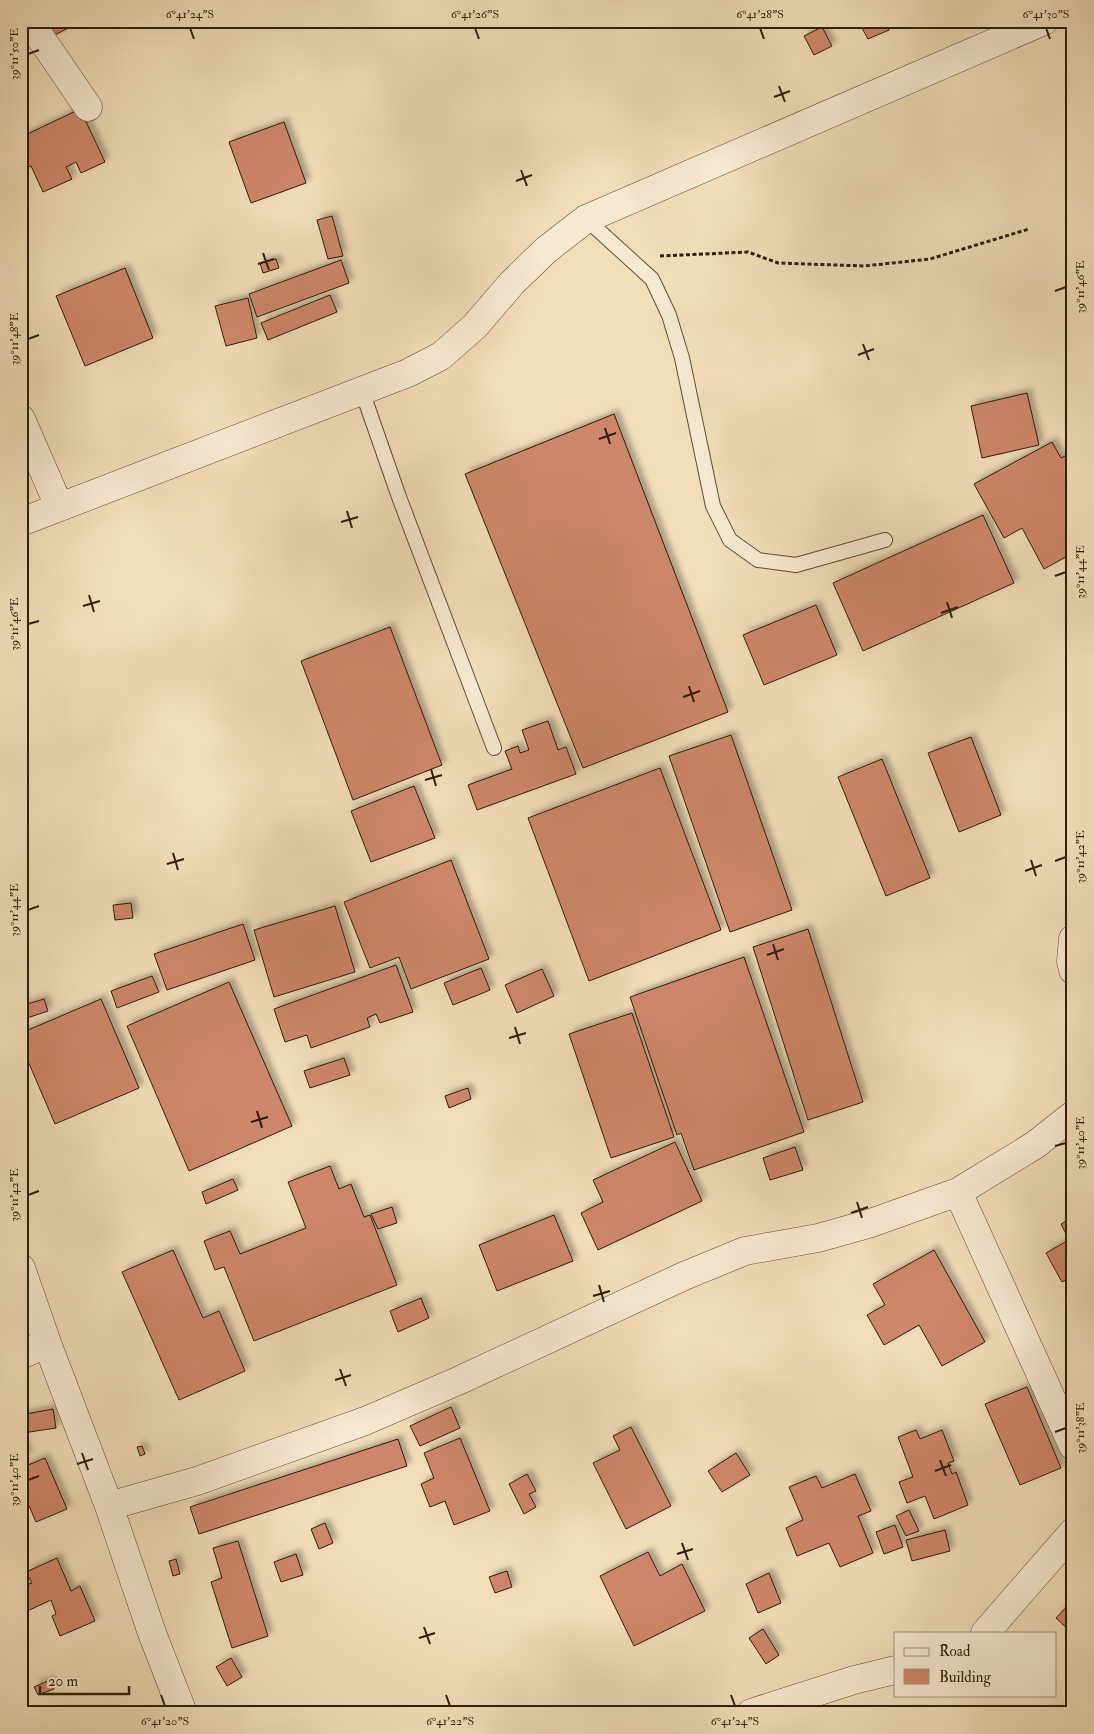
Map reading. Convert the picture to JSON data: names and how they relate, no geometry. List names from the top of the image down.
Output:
{
  "legend": ["Road", "Building"],
  "scale_bar": "20 m",
  "coordinates": [
    "6°41'24\"S",
    "6°41'26\"S",
    "6°41'28\"S",
    "6°41'30\"S",
    "39°11'50\"E",
    "39°11'46\"E",
    "39°11'48\"E",
    "39°11'44\"E",
    "39°11'42\"E",
    "39°11'40\"E",
    "39°11'38\"E",
    "6°41'20\"S",
    "6°41'22\"S"
  ]
}
